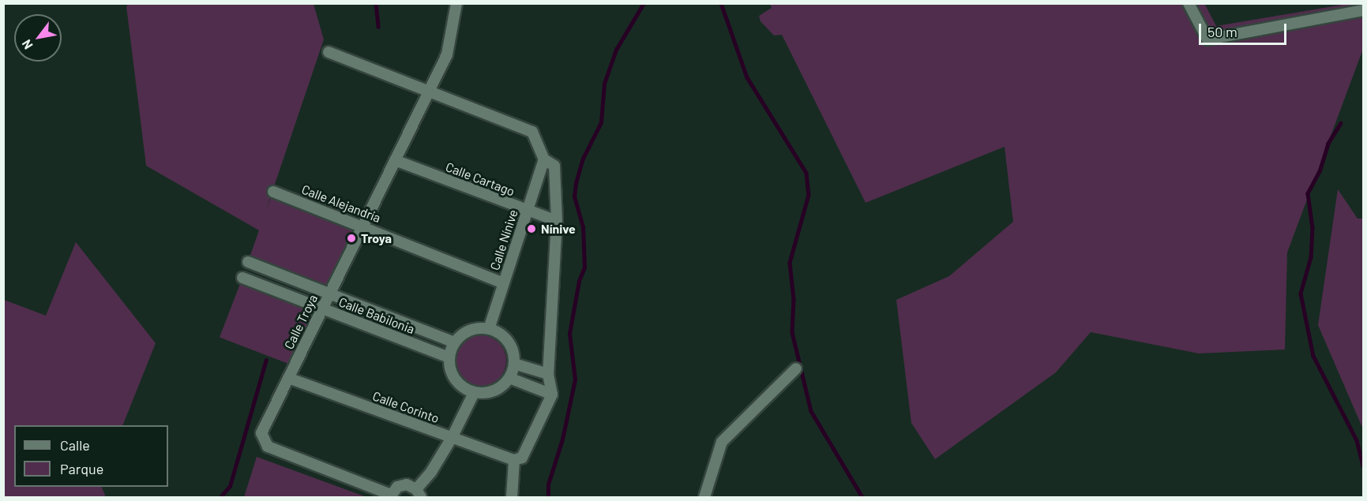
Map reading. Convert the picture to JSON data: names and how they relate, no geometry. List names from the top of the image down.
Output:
{
  "streets": {
    "street": [
      "Calle Cartago",
      "Calle Alejandría",
      "Calle Nínive",
      "Calle Babilonia",
      "Calle Troya",
      "Calle Corinto"
    ]
  },
  "crossings": [
    ["Calle Cartago", "Calle Nínive"],
    ["Calle Cartago", "Calle Troya"],
    ["Calle Alejandría", "Calle Nínive"],
    ["Calle Alejandría", "Calle Troya"],
    ["Calle Nínive", "Calle Babilonia"],
    ["Calle Babilonia", "Calle Troya"],
    ["Calle Troya", "Calle Corinto"]
  ],
  "places": ["Nínive", "Troya"],
  "legend": ["Calle", "Parque"],
  "scale_bar": "50 m",
  "north": "bottom left"
}
